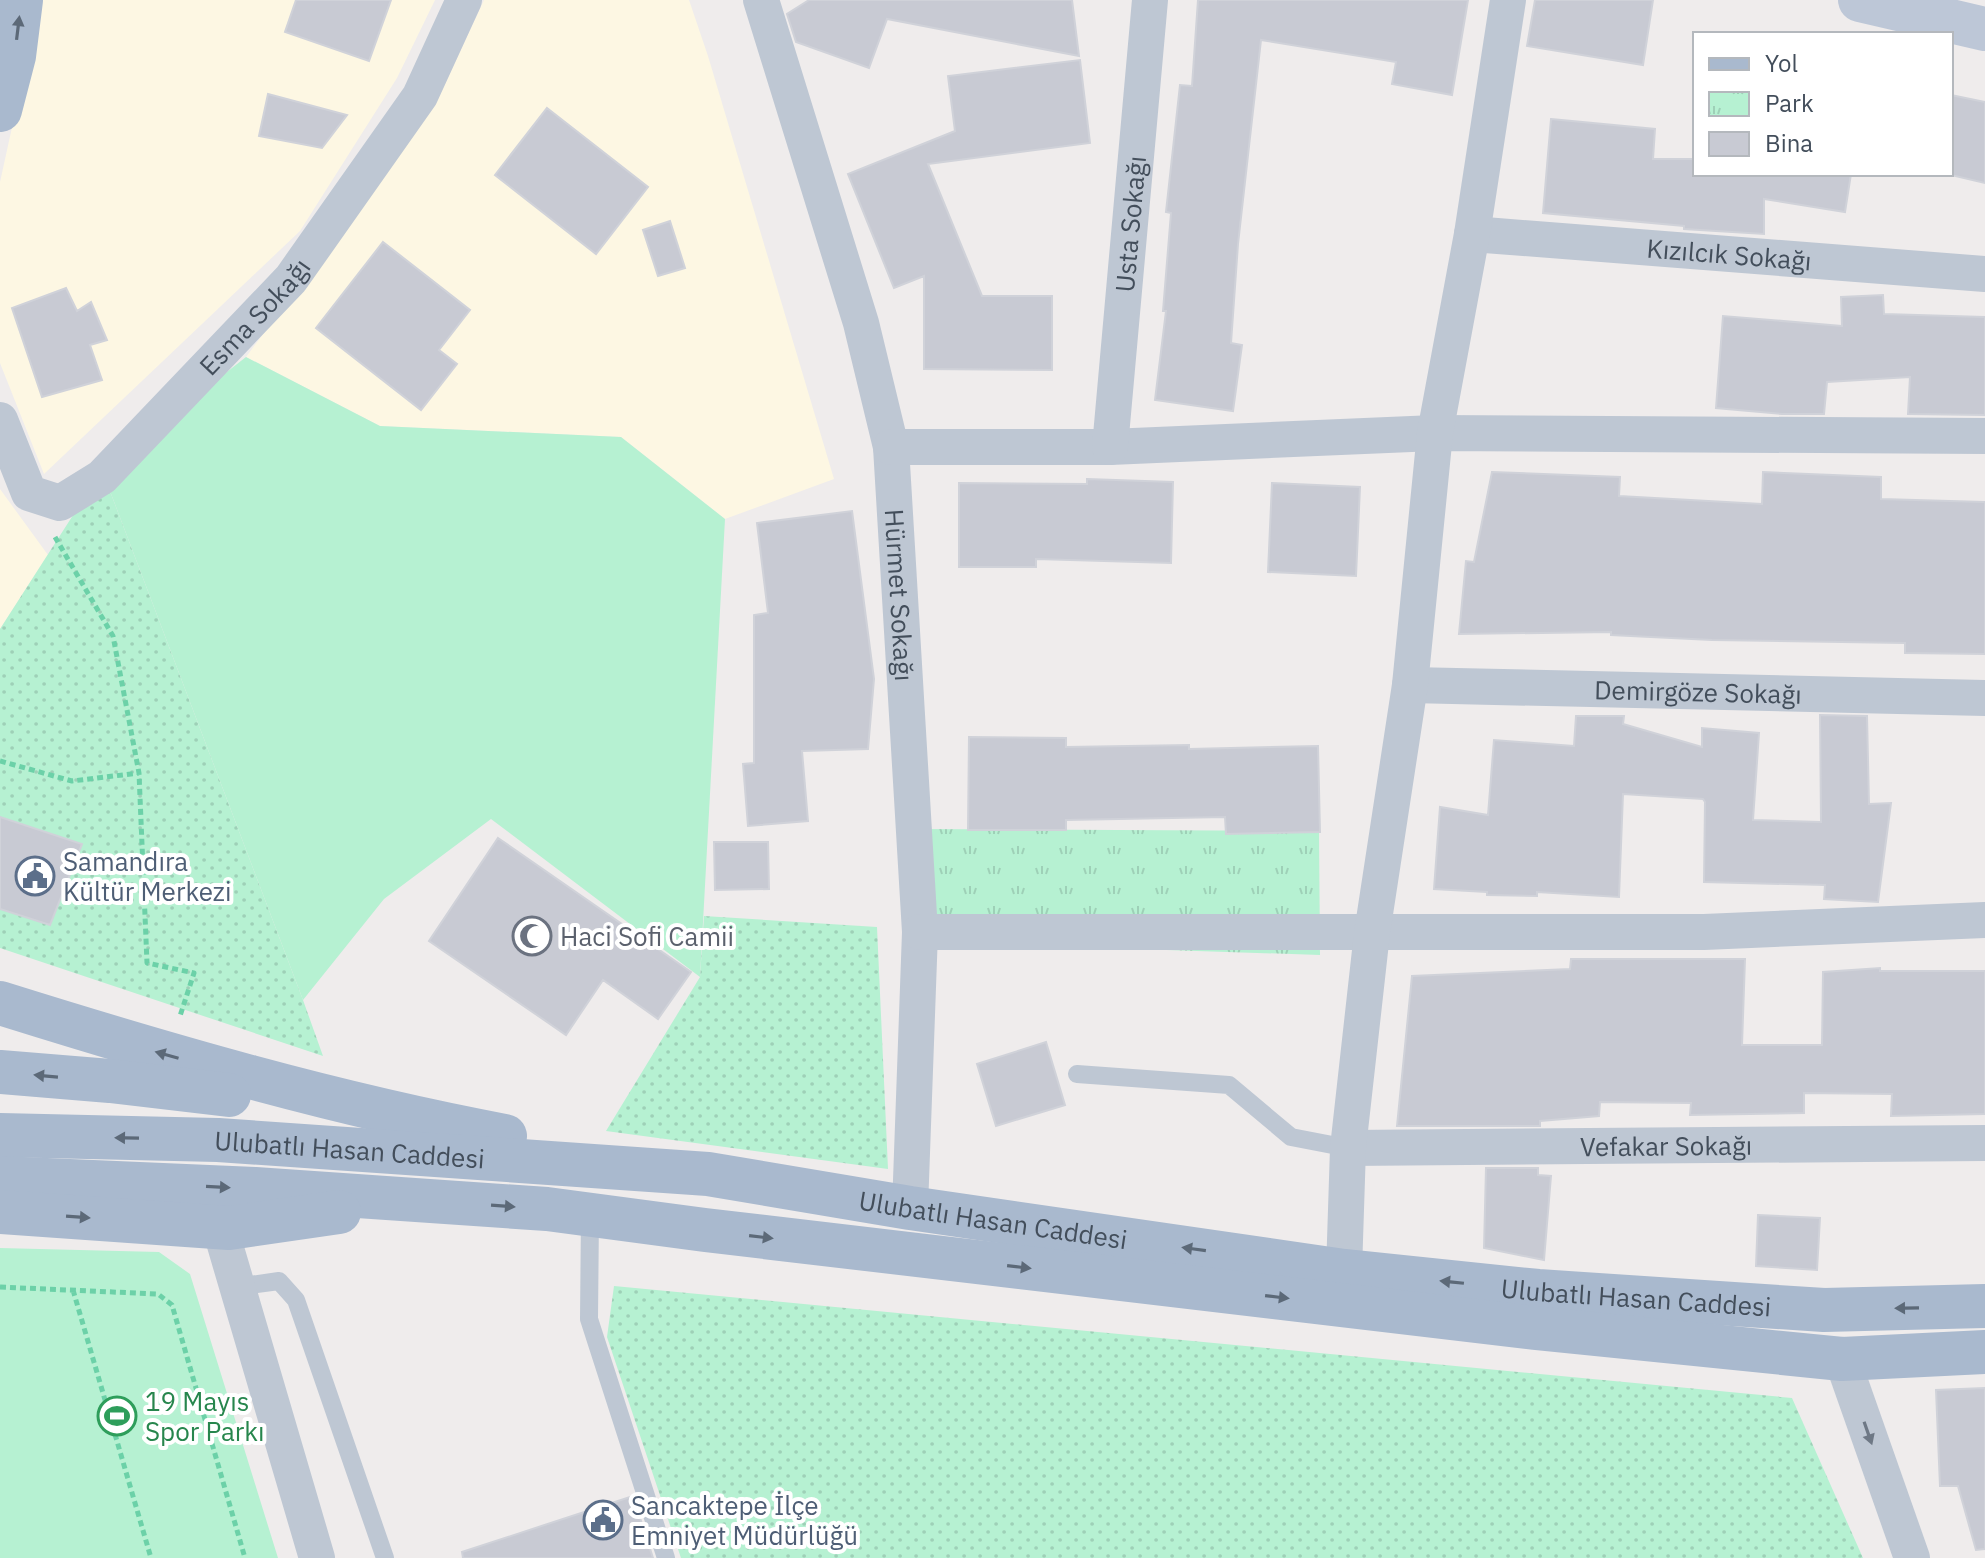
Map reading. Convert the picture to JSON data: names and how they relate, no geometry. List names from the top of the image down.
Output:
{
  "streets": {
    "main road": ["Ulubatlı Hasan Caddesi"],
    "street": [
      "Usta Sokağı",
      "Kızılcık Sokağı",
      "Esma Sokağı",
      "Hürmet Sokağı",
      "Demirgöze Sokağı",
      "Vefakar Sokağı"
    ]
  },
  "crossings": [
    ["Hürmet Sokağı", "Ulubatlı Hasan Caddesi"]
  ],
  "places": {
    "public building": ["Samandıra Kültür Merkezi", "Sancaktepe İlçe Emniyet Müdürlüğü"],
    "mosque": ["Haci Sofi Camii"],
    "sports": ["19 Mayıs Spor Parkı"]
  },
  "legend": ["Yol", "Park", "Bina"]
}
